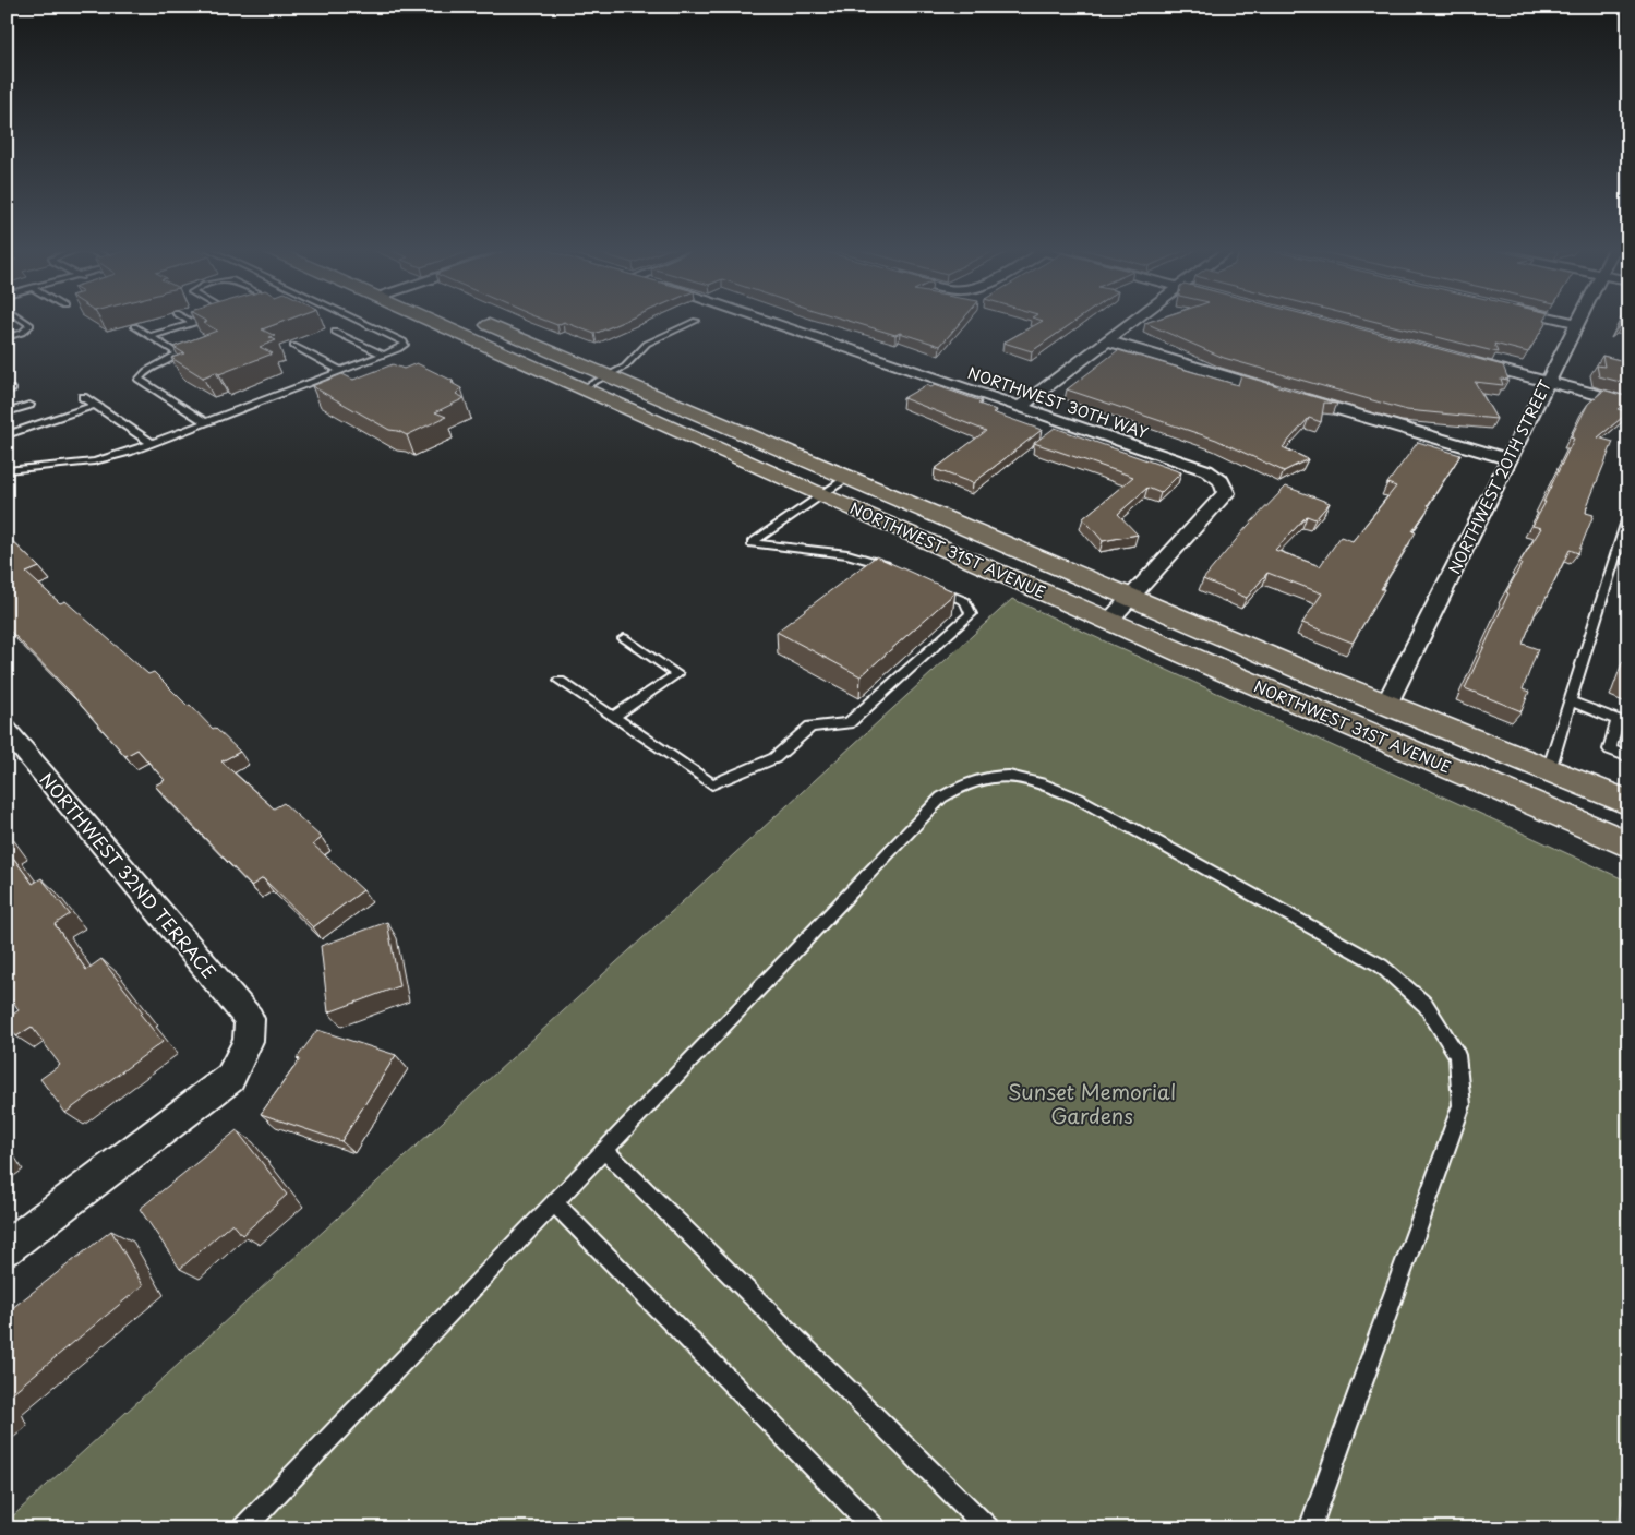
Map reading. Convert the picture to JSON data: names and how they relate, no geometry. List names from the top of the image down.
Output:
{
  "streets": {
    "main road": ["NORTHWEST 31ST AVENUE"],
    "street": ["NORTHWEST 30TH WAY", "NORTHWEST 20TH STREET", "NORTHWEST 32ND TERRACE"]
  },
  "crossings": [
    ["NORTHWEST 30TH WAY", "NORTHWEST 31ST AVENUE"],
    ["NORTHWEST 20TH STREET", "NORTHWEST 31ST AVENUE"]
  ],
  "parks": ["Sunset Memorial Gardens"]
}
